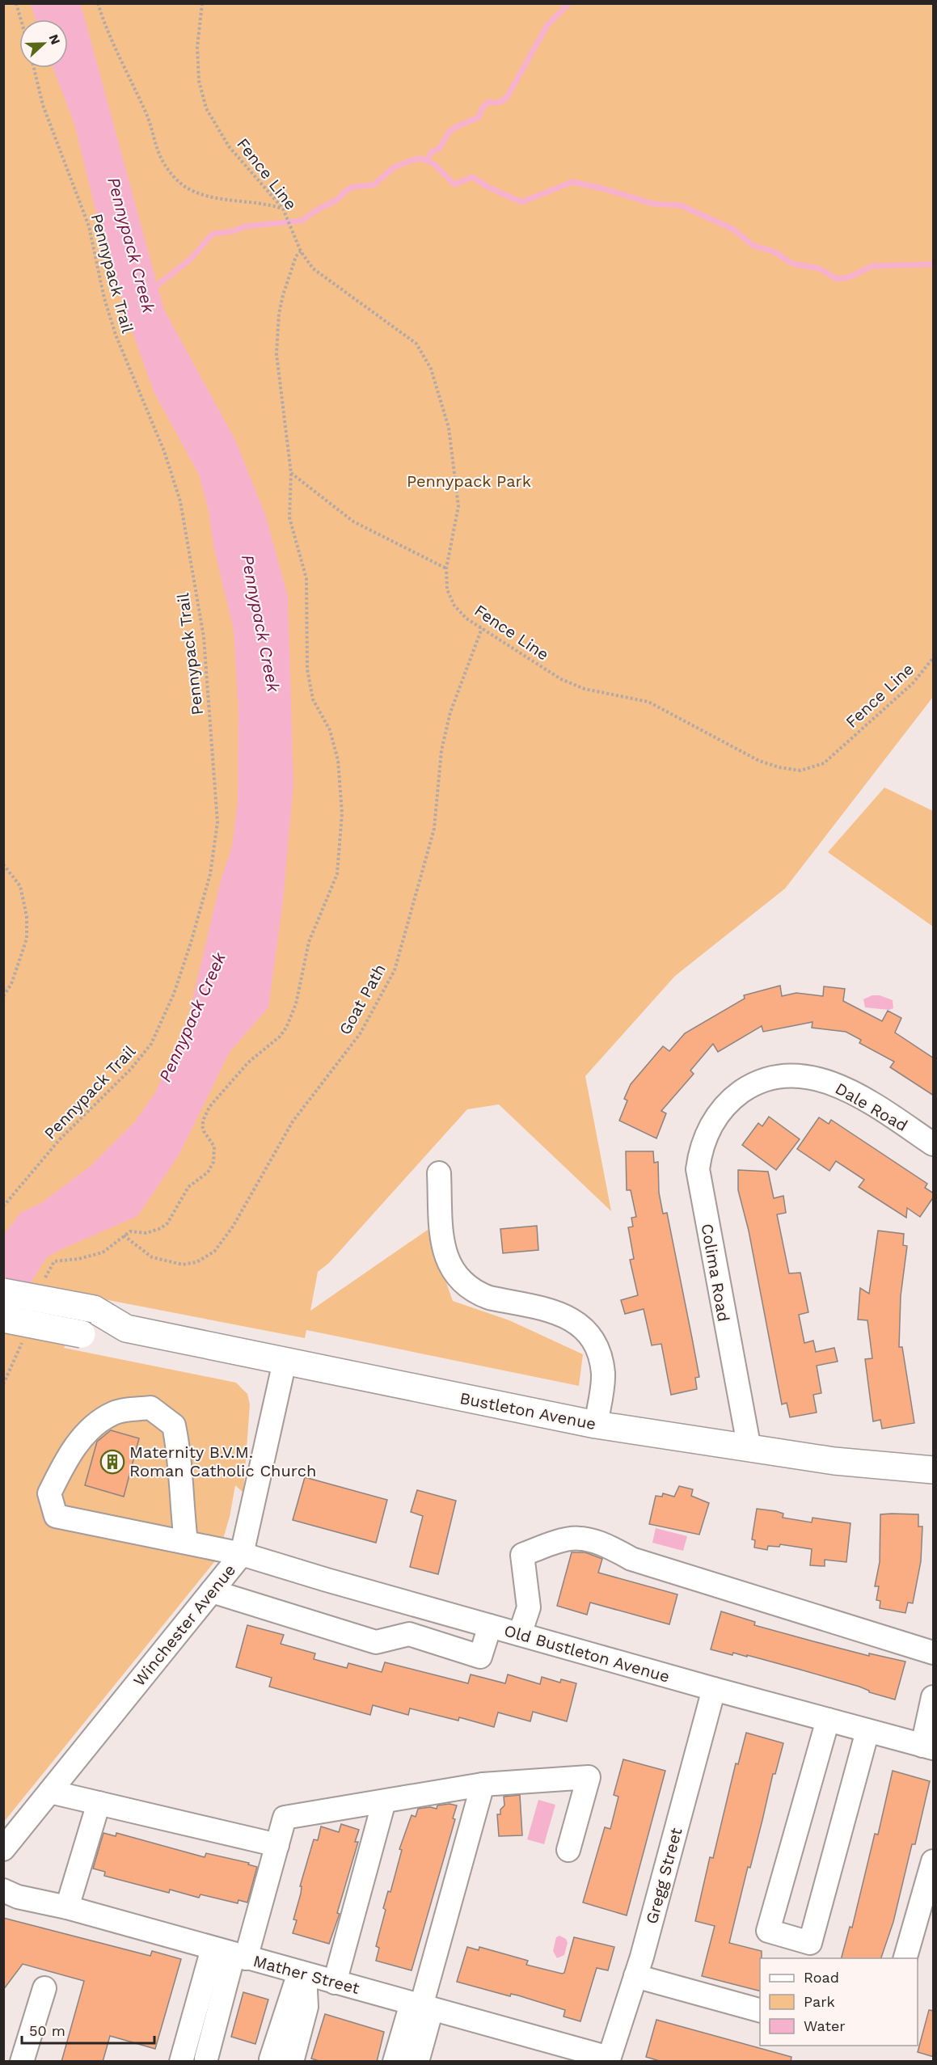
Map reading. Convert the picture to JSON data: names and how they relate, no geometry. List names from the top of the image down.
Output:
{
  "streets": {
    "main road": ["Bustleton Avenue"],
    "street": [
      "Dale Road",
      "Colima Road",
      "Winchester Avenue",
      "Old Bustleton Avenue",
      "Gregg Street",
      "Mather Street"
    ],
    "path": ["Fence Line", "Pennypack Trail", "Goat Path"]
  },
  "crossings": [
    ["Fence Line", "Goat Path"],
    ["Dale Road", "Colima Road"],
    ["Colima Road", "Bustleton Avenue"],
    ["Bustleton Avenue", "Winchester Avenue"],
    ["Winchester Avenue", "Old Bustleton Avenue"],
    ["Old Bustleton Avenue", "Gregg Street"],
    ["Gregg Street", "Mather Street"]
  ],
  "water": ["Pennypack Creek"],
  "parks": ["Pennypack Park"],
  "places": {
    "building": ["Maternity B.V.M. Roman Catholic Church"]
  },
  "legend": ["Road", "Park", "Water"],
  "scale_bar": "50 m",
  "north": "right"
}
